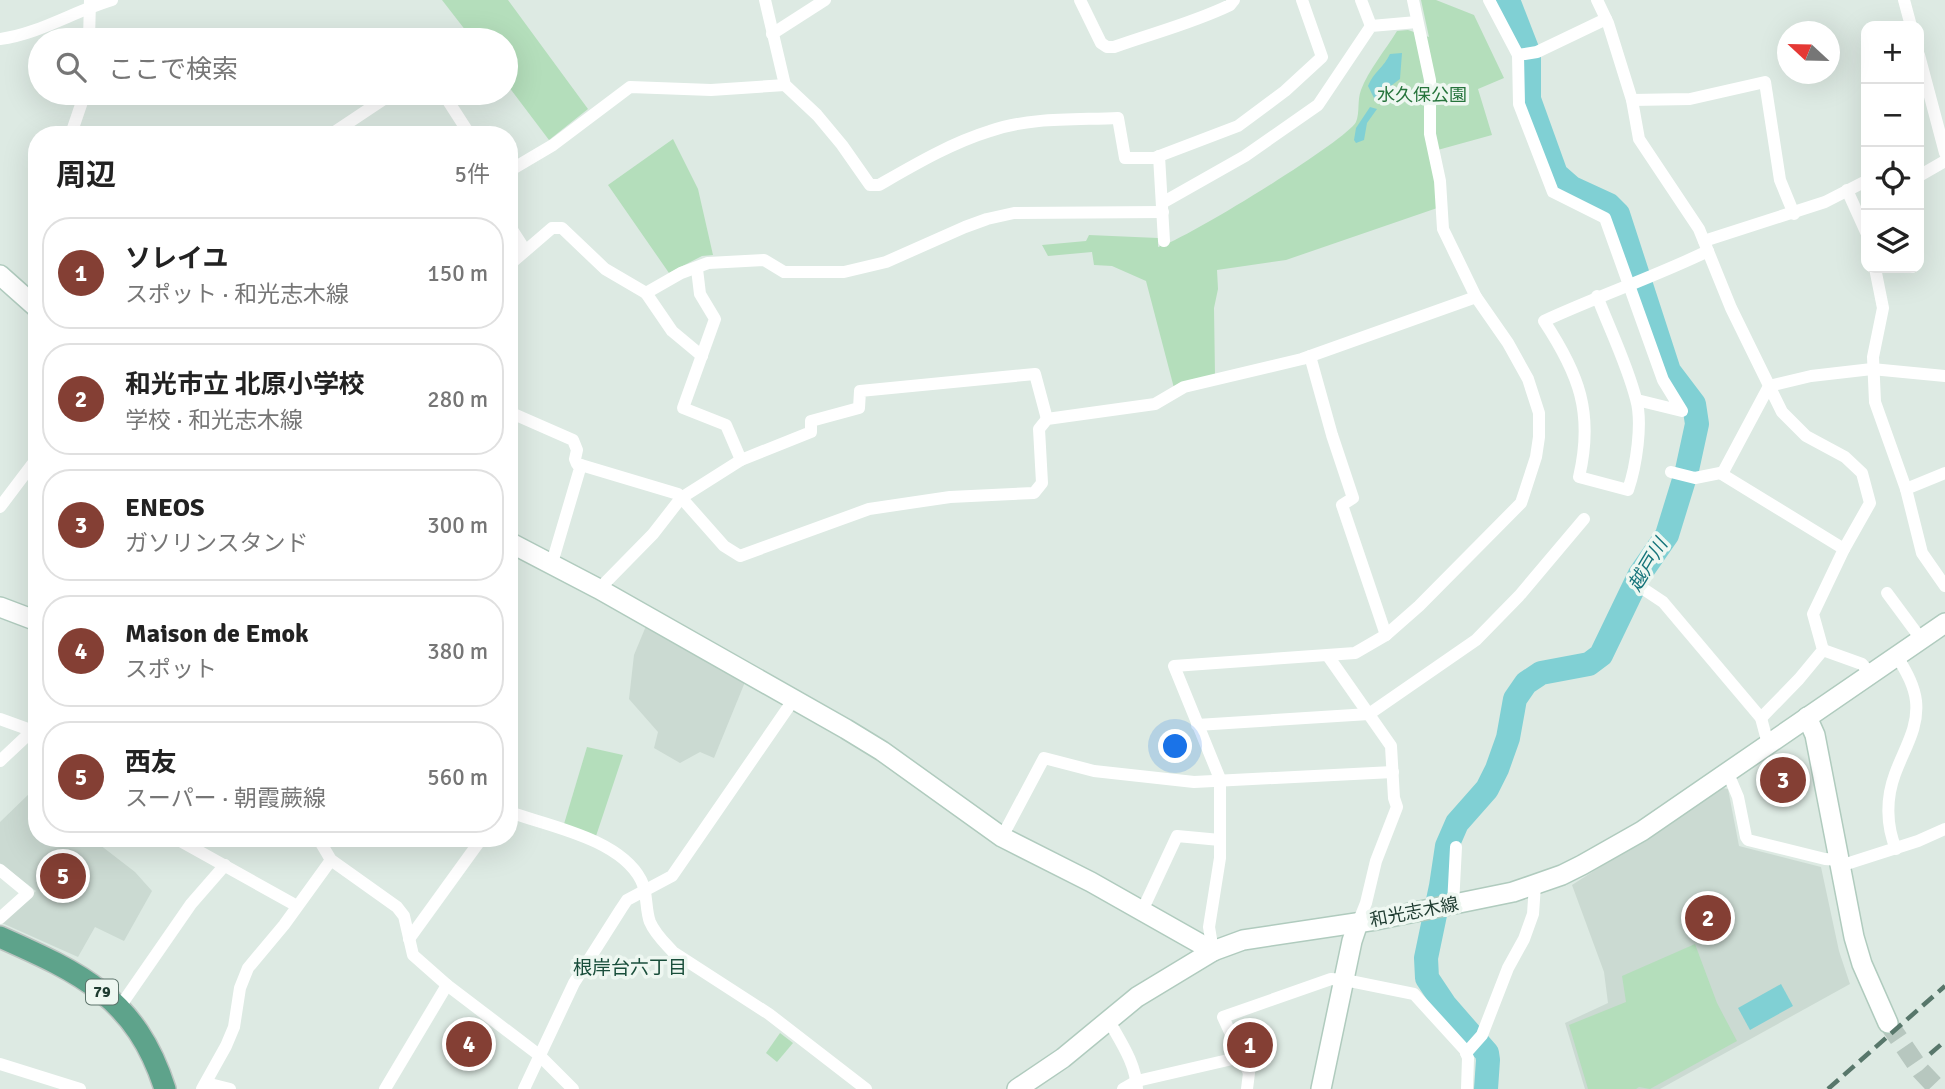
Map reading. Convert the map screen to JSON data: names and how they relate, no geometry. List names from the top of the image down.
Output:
{
  "streets": {
    "main road": ["和光志木線", "79"]
  },
  "districts": ["根岸台六丁目"],
  "water": ["越戸川"],
  "parks": ["水久保公園"],
  "north": "left",
  "page": {
    "map_buttons": ["+", "−"],
    "search": "ここで検索",
    "heading": ["周辺", "5件"],
    "list": [
      {
        "mark": "1",
        "name": "ソレイユ",
        "note": "スポット · 和光志木線",
        "value": "150 m"
      },
      {
        "mark": "2",
        "name": "和光市立 北原小学校",
        "note": "学校 · 和光志木線",
        "value": "280 m"
      },
      {
        "mark": "3",
        "name": "ENEOS",
        "note": "ガソリンスタンド",
        "value": "300 m"
      },
      {
        "mark": "4",
        "name": "Maison de Emok",
        "note": "スポット",
        "value": "380 m"
      },
      {
        "mark": "5",
        "name": "西友",
        "note": "スーパー · 朝霞蕨線",
        "value": "560 m"
      }
    ],
    "pins": [
      "3",
      "5",
      "2",
      "4",
      "1"
    ]
  }
}
